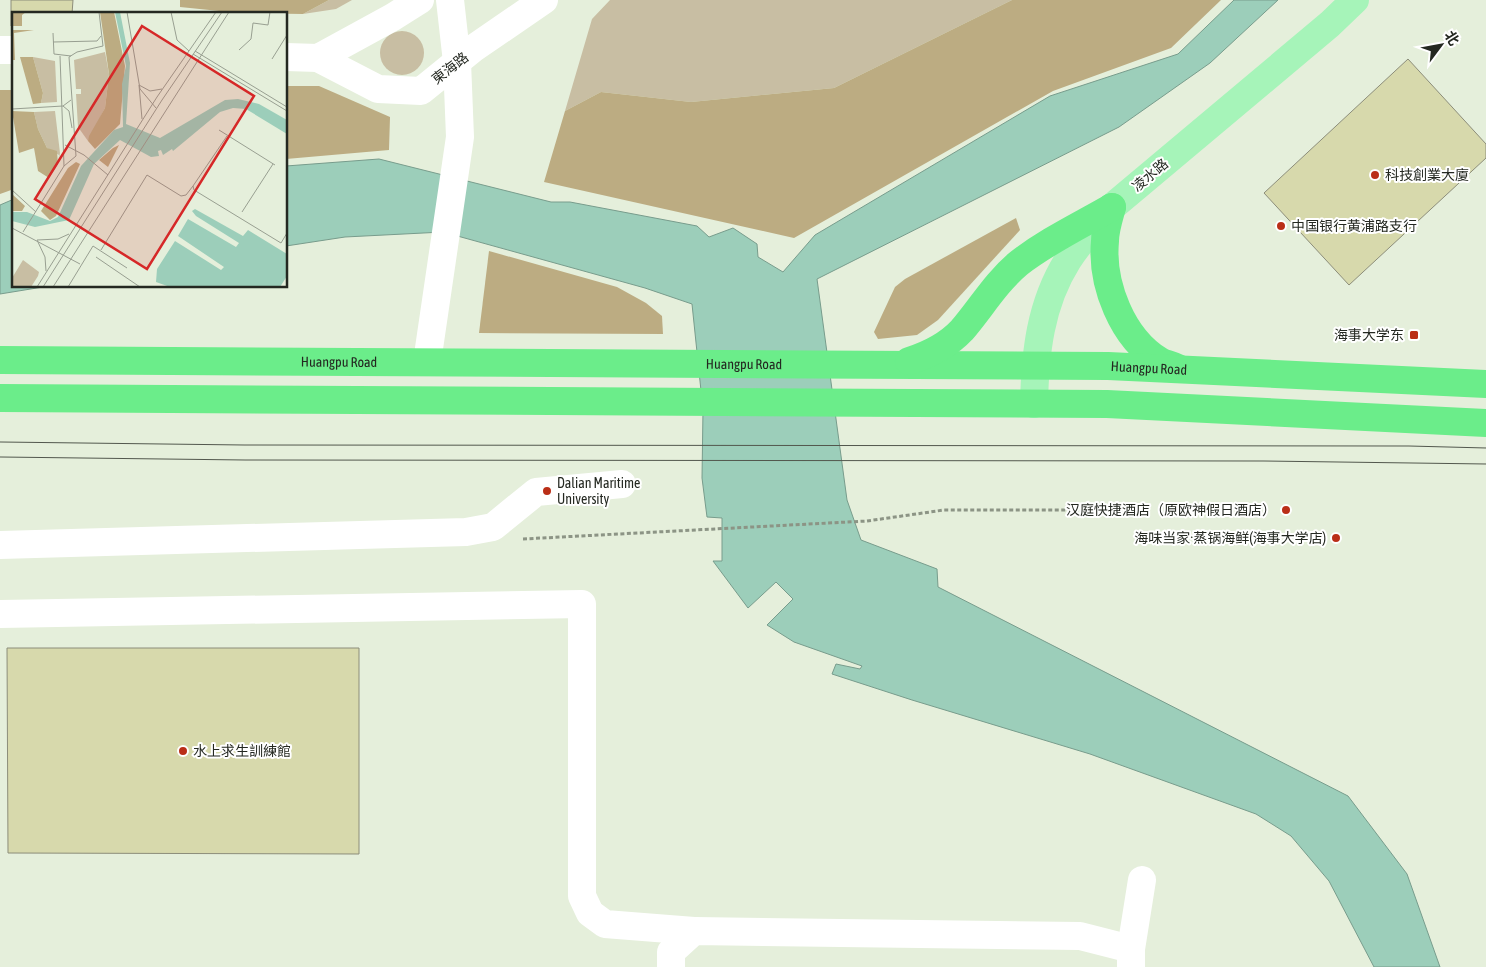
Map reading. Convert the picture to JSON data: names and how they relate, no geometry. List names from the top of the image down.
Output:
{
  "streets": {
    "highway": ["Huangpu Road"],
    "main road": ["凌水路"],
    "street": ["東海路"]
  },
  "crossings": [
    ["凌水路", "Huangpu Road"]
  ],
  "places": {
    "other": [
      "科技創業大廈",
      "中国银行黄浦路支行",
      "Dalian Maritime University",
      "汉庭快捷酒店（原欧神假日酒店）",
      "海味当家·蒸锅海鲜(海事大学店)",
      "水上求生訓練館"
    ],
    "transit": ["海事大学东"]
  },
  "north": "top right"
}
